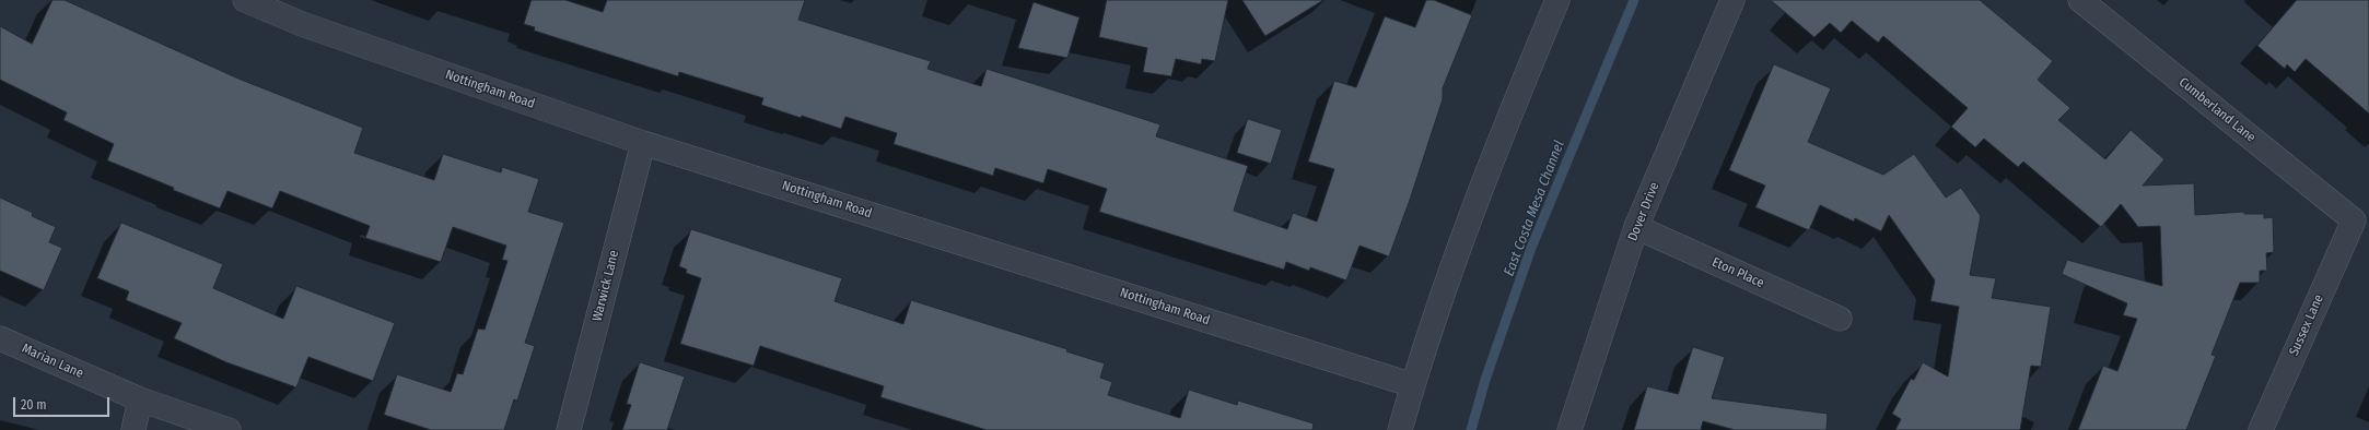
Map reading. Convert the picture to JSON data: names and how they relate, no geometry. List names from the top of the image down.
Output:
{
  "streets": {
    "street": [
      "Nottingham Road",
      "Cumberland Lane",
      "Dover Drive",
      "Eton Place",
      "Warwick Lane",
      "Sussex Lane",
      "Marian Lane"
    ]
  },
  "crossings": [
    ["Nottingham Road", "Warwick Lane"],
    ["Cumberland Lane", "Sussex Lane"],
    ["Dover Drive", "Eton Place"]
  ],
  "water": ["East Costa Mesa Channel"],
  "scale_bar": "20 m"
}
